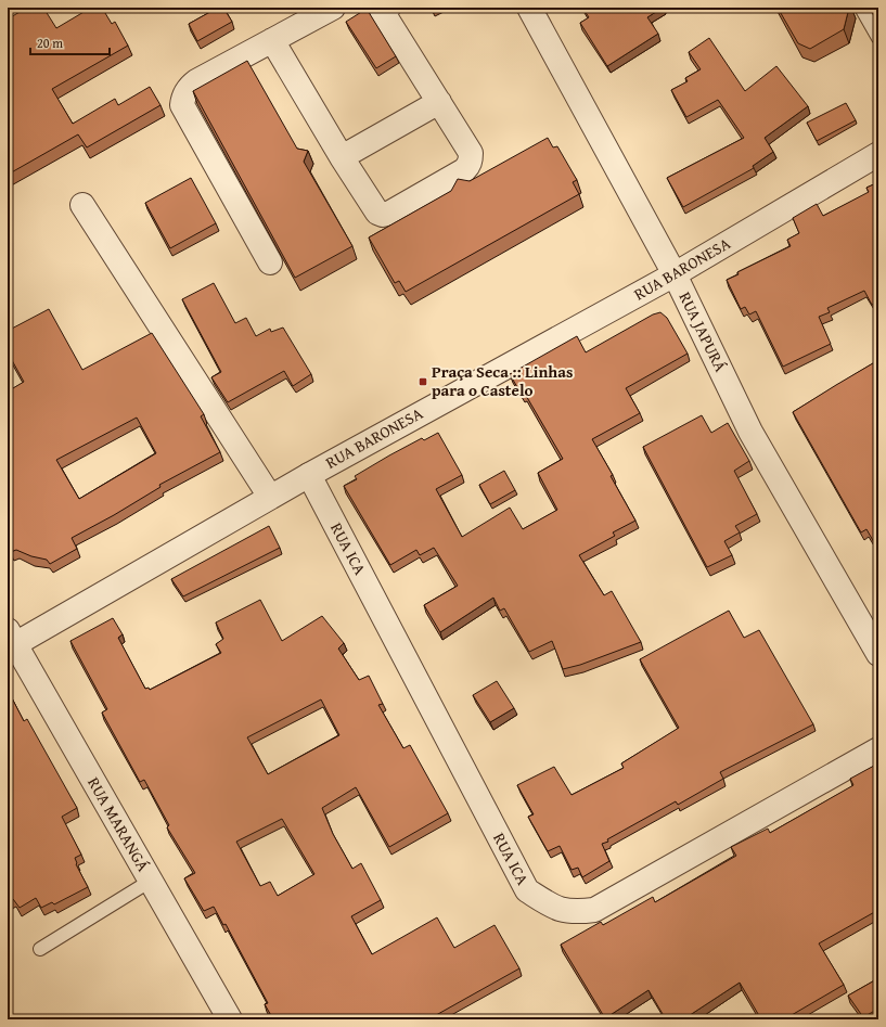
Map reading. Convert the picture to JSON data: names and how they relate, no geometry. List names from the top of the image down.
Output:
{
  "streets": {
    "street": [
      "RUA BARONESA",
      "RUA JAPURÁ",
      "RUA ICA",
      "RUA MARANGÁ"
    ]
  },
  "crossings": [
    ["RUA BARONESA", "RUA JAPURÁ"],
    ["RUA BARONESA", "RUA ICA"],
    ["RUA BARONESA", "RUA MARANGÁ"]
  ],
  "places": {
    "transit": ["Praça Seca :: Linhas para o Castelo"]
  },
  "scale_bar": "20 m"
}
